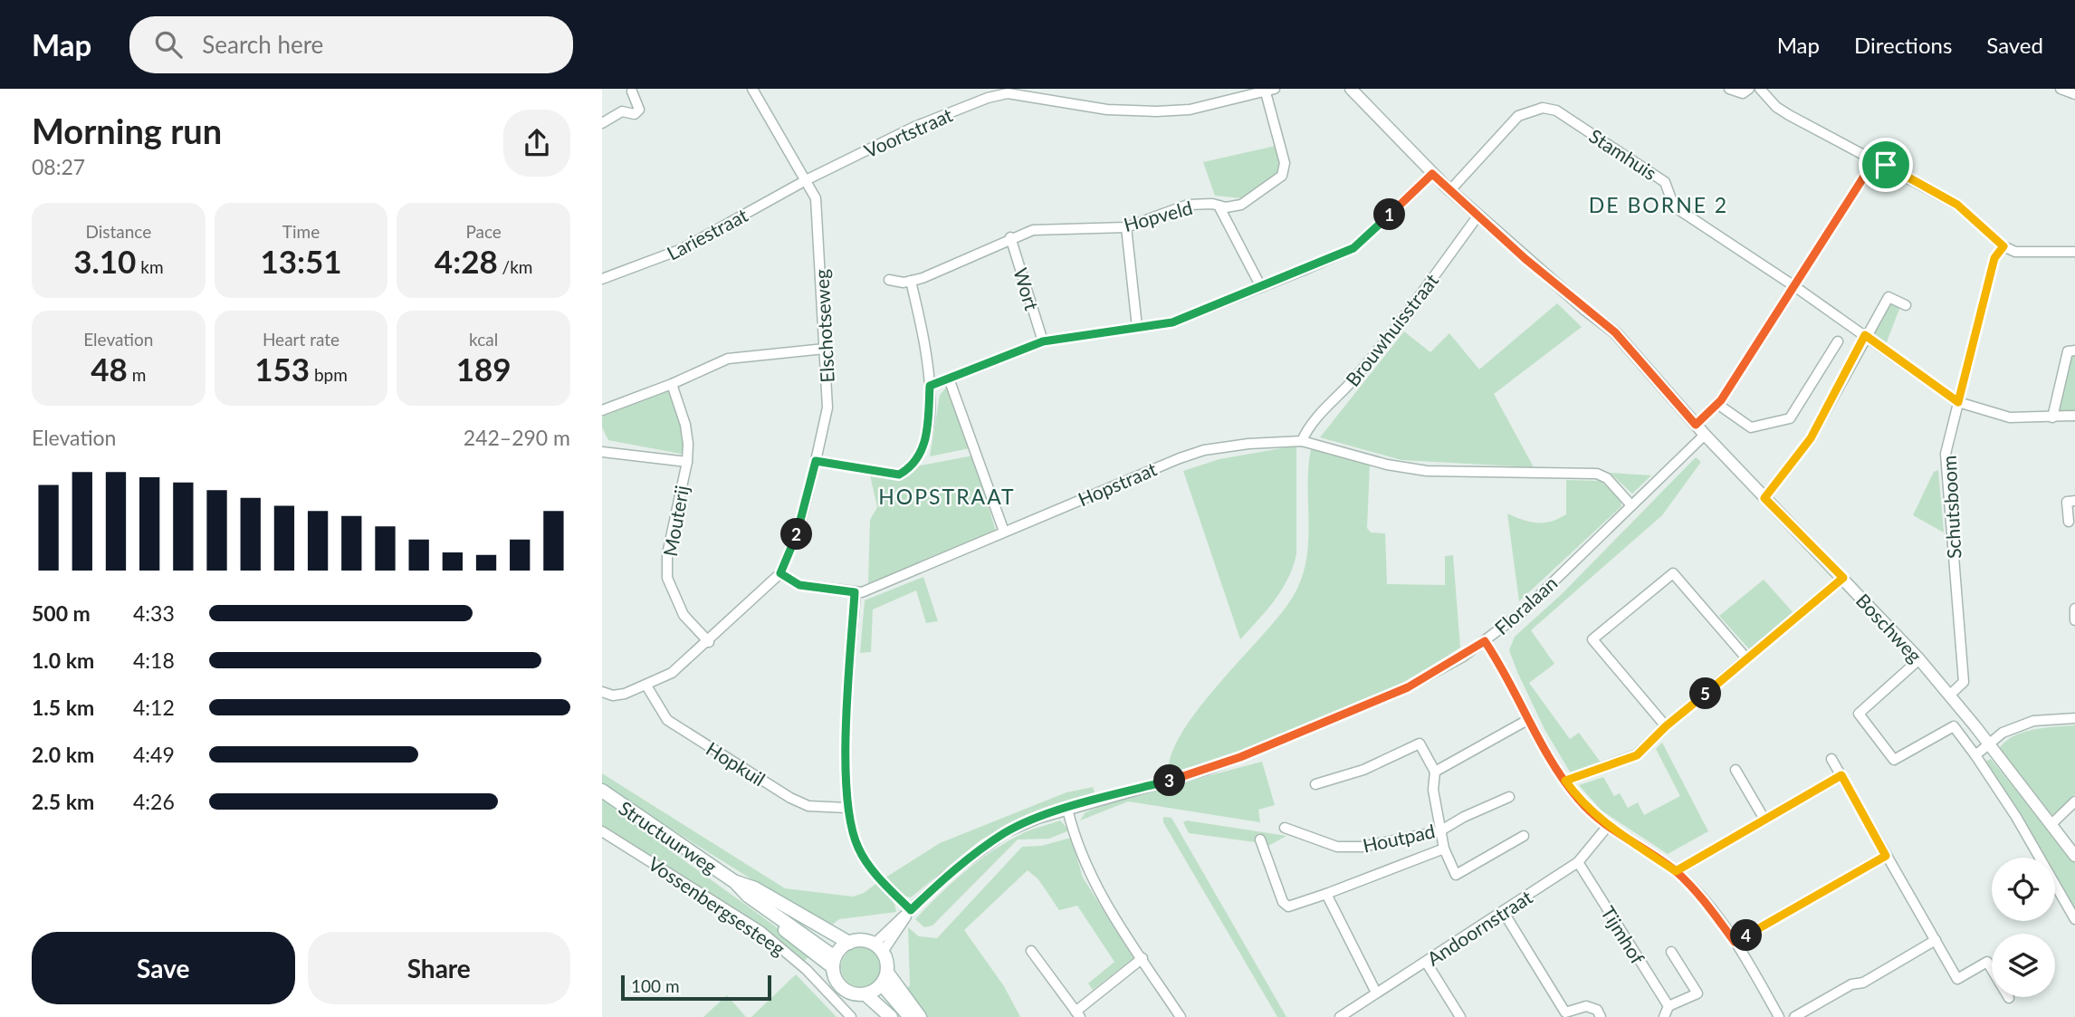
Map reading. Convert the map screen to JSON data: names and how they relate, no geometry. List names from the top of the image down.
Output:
{
  "streets": {
    "main road": ["Structuurweg"],
    "street": [
      "Voortstraat",
      "Stamhuis",
      "Hopveld",
      "Lariestraat",
      "Wort",
      "Elschotseweg",
      "Brouwhuisstraat",
      "Hopstraat",
      "Schutsboom",
      "Mouterij",
      "Floralaan",
      "Boschweg",
      "Hopkuil",
      "Houtpad",
      "Vossenbergsesteeg",
      "Andoornstraat",
      "Tijmhof"
    ]
  },
  "crossings": [
    ["Voortstraat", "Hopveld"],
    ["Voortstraat", "Lariestraat"],
    ["Voortstraat", "Elschotseweg"],
    ["Stamhuis", "Schutsboom"],
    ["Stamhuis", "Boschweg"],
    ["Hopveld", "Wort"],
    ["Lariestraat", "Elschotseweg"],
    ["Elschotseweg", "Hopstraat"],
    ["Brouwhuisstraat", "Hopstraat"],
    ["Brouwhuisstraat", "Boschweg"],
    ["Hopstraat", "Floralaan"],
    ["Schutsboom", "Boschweg"],
    ["Floralaan", "Boschweg"],
    ["Floralaan", "Structuurweg"],
    ["Andoornstraat", "Tijmhof"]
  ],
  "districts": ["DE BORNE 2", "HOPSTRAAT"],
  "scale_bar": "100 m",
  "page": {
    "header": "Map",
    "search": "Search here",
    "nav": ["Map", "Directions", "Saved"],
    "heading": ["Morning run", "08:27"],
    "stats": [
      ["Distance", "3.10 km"],
      ["Time", "13:51"],
      ["Pace", "4:28 /km"],
      ["Elevation", "48 m"],
      ["Heart rate", "153 bpm"],
      ["kcal", "189"]
    ],
    "pins": [
      "1",
      "2",
      "5",
      "3",
      "4"
    ],
    "chart": ["Elevation", "242–290 m"],
    "list": [
      {
        "name": "500 m",
        "note": "4:33"
      },
      {
        "name": "1.0 km",
        "note": "4:18"
      },
      {
        "name": "1.5 km",
        "note": "4:12"
      },
      {
        "name": "2.0 km",
        "note": "4:49"
      },
      {
        "name": "2.5 km",
        "note": "4:26"
      }
    ],
    "buttons": ["Save", "Share"],
    "scale": "100 m"
  }
}
